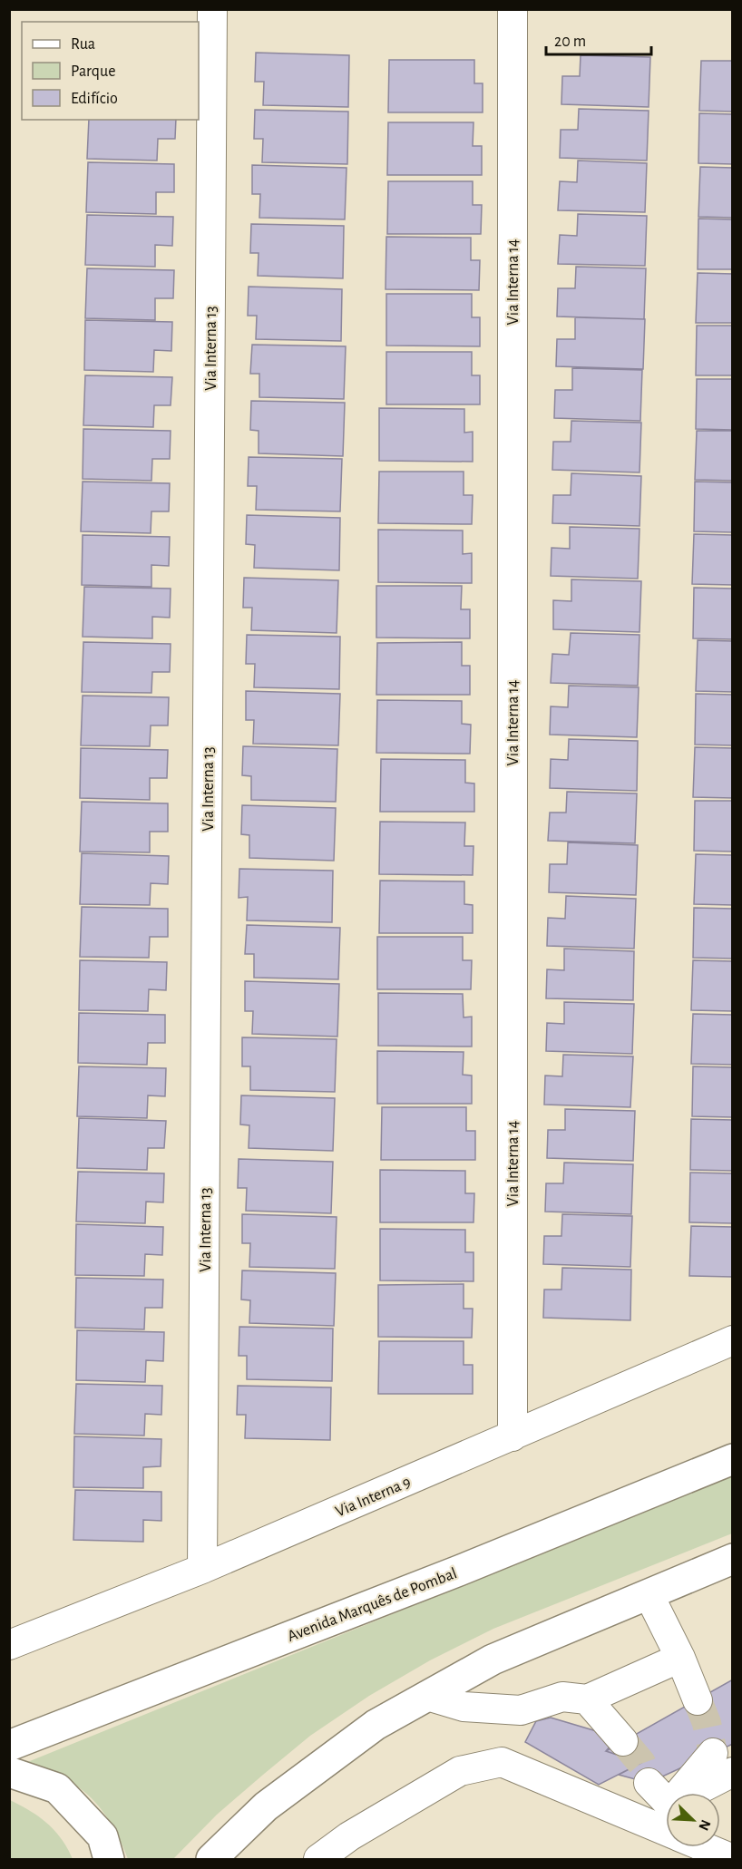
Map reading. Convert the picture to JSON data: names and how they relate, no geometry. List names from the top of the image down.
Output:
{
  "streets": {
    "main road": ["Avenida Marquês de Pombal"],
    "street": ["Via Interna 14", "Via Interna 13", "Via Interna 9"]
  },
  "crossings": [
    ["Via Interna 14", "Via Interna 9"],
    ["Via Interna 13", "Via Interna 9"]
  ],
  "legend": ["Rua", "Parque", "Edifício"],
  "scale_bar": "20 m",
  "north": "bottom right"
}
